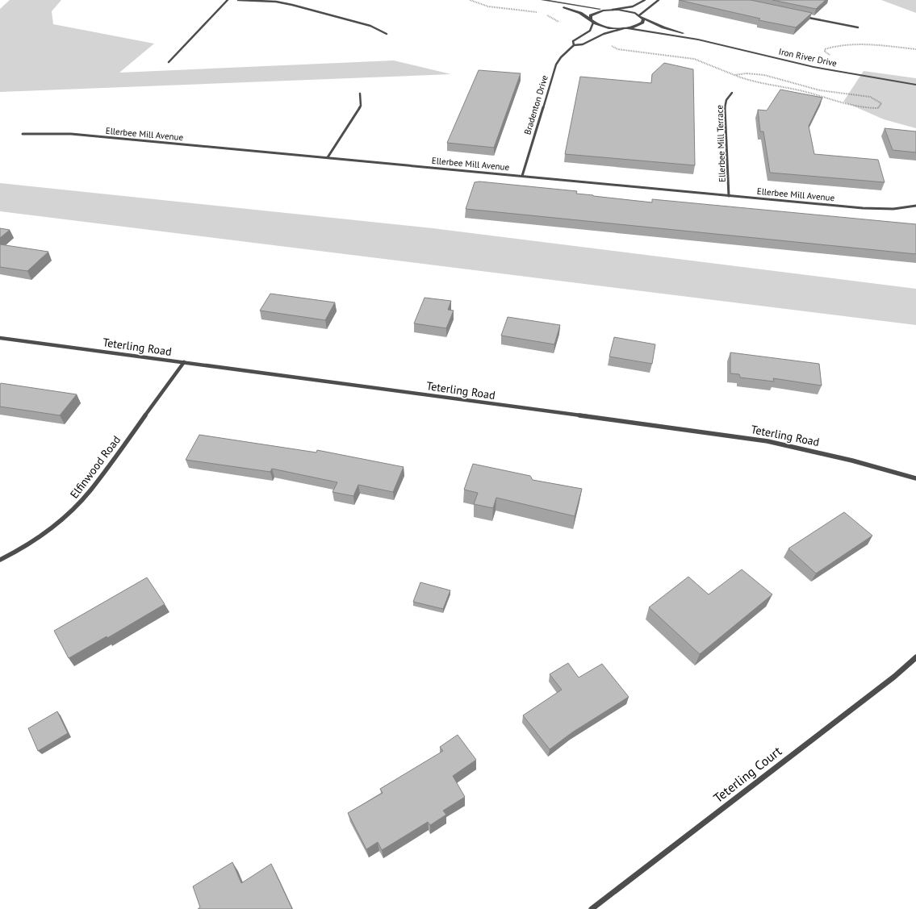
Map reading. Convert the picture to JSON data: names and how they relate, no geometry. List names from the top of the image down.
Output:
{
  "streets": {
    "street": [
      "Iron River Drive",
      "Bradenton Drive",
      "Ellerbee Mill Avenue",
      "Ellerbee Mill Terrace",
      "Teterling Road",
      "Elfinwood Road",
      "Teterling Court"
    ]
  },
  "crossings": [
    ["Iron River Drive", "Bradenton Drive"],
    ["Bradenton Drive", "Ellerbee Mill Avenue"],
    ["Ellerbee Mill Avenue", "Ellerbee Mill Terrace"],
    ["Teterling Road", "Elfinwood Road"]
  ]
}
